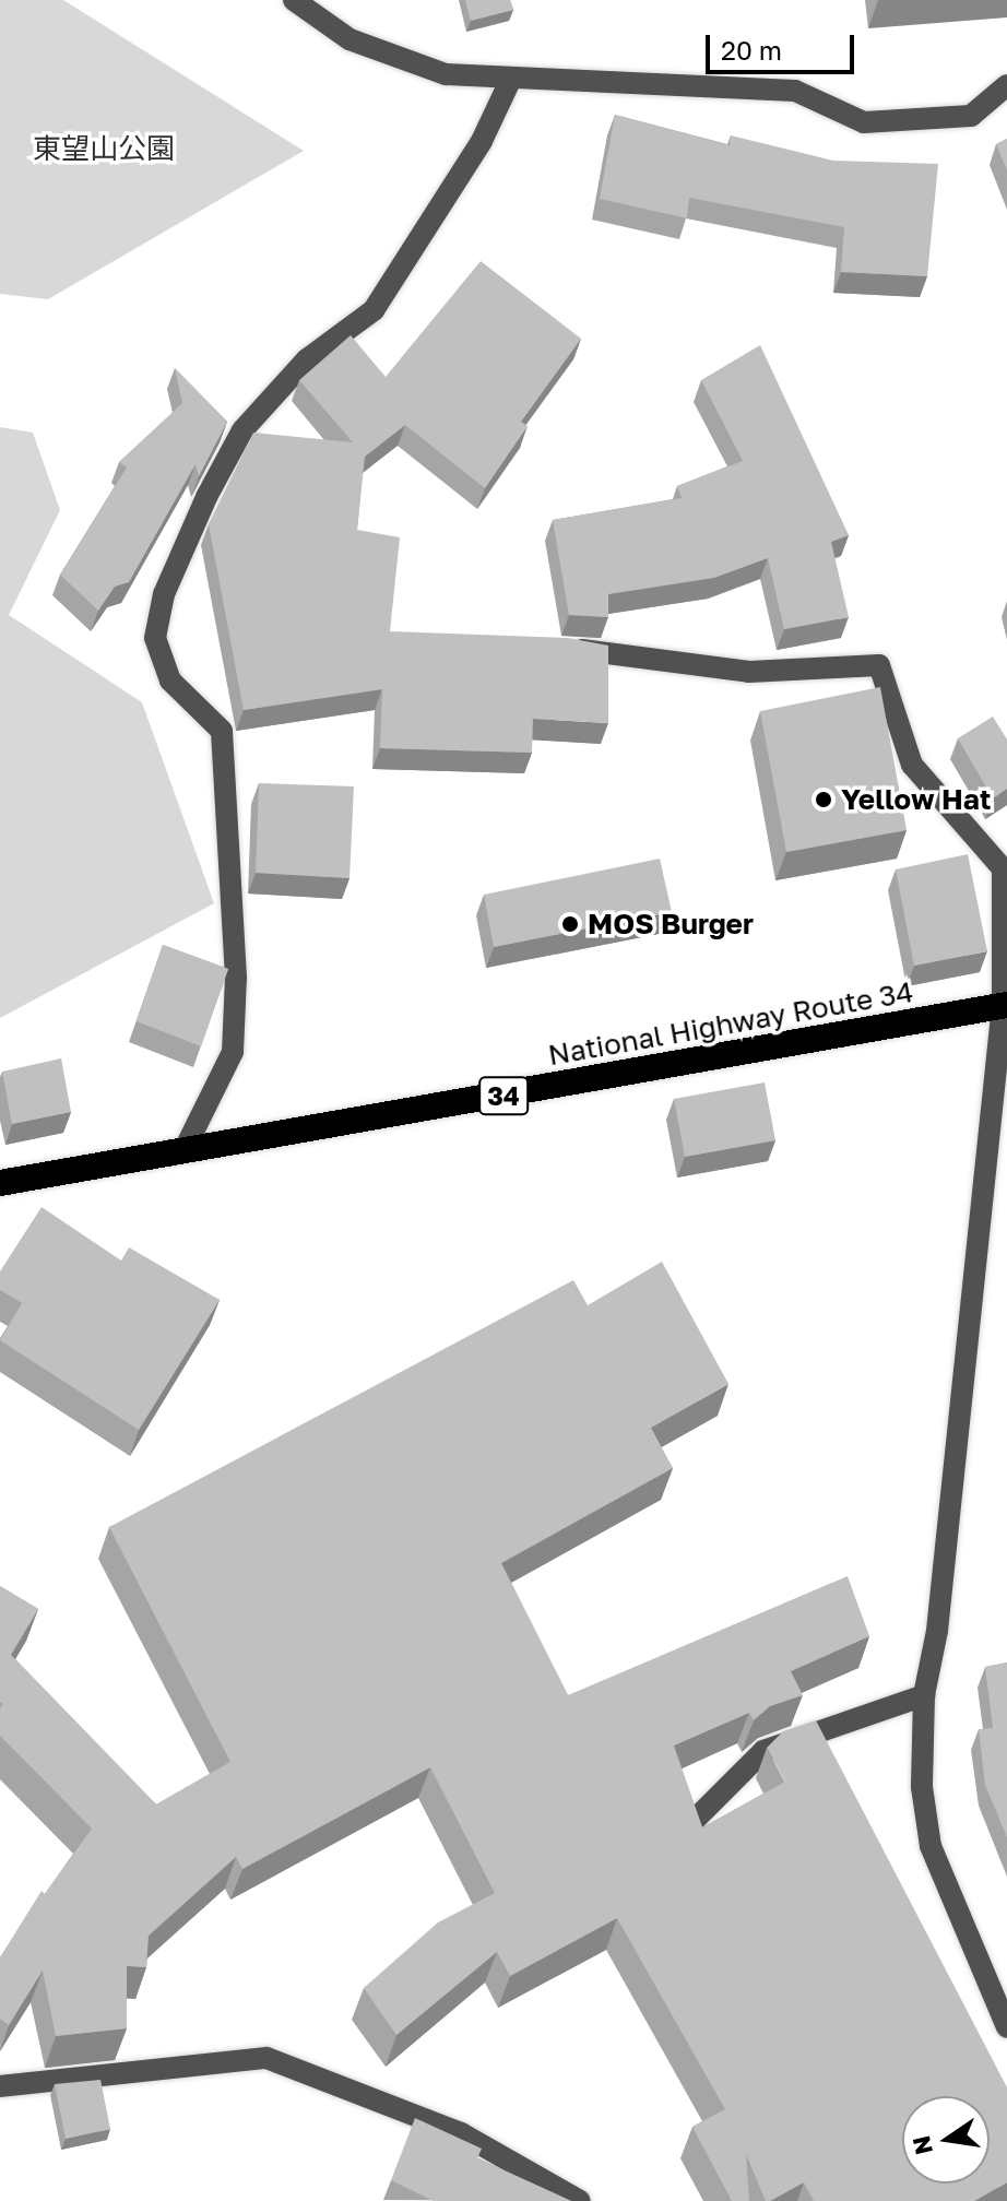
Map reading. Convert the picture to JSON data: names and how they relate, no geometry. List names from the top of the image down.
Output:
{
  "streets": {
    "highway": ["National Highway Route 34", "34"]
  },
  "parks": ["東望山公園"],
  "places": ["Yellow Hat", "MOS Burger"],
  "scale_bar": "20 m",
  "north": "left"
}
